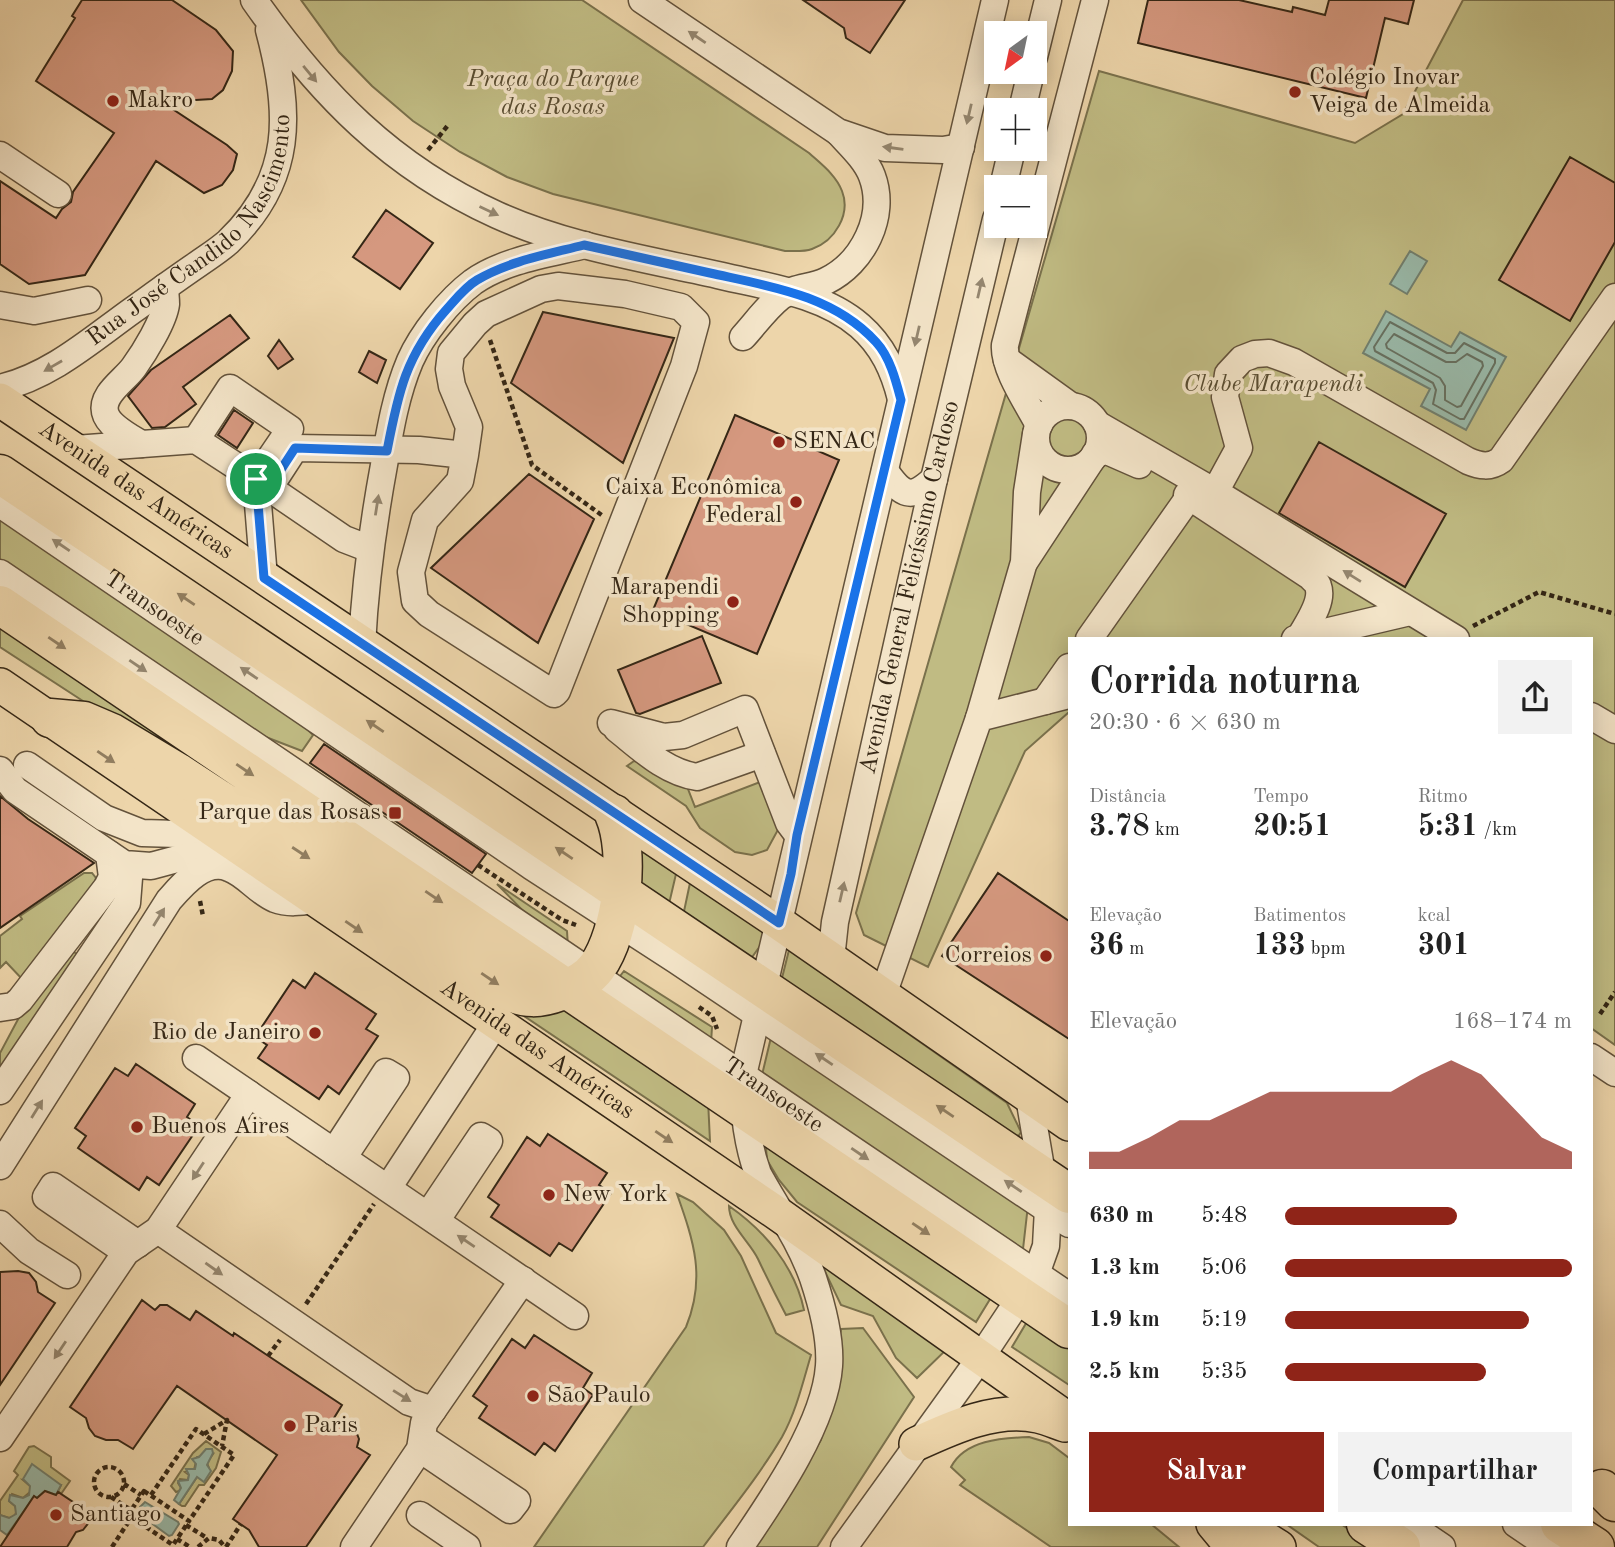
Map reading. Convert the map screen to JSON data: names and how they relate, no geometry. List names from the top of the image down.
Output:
{
  "streets": {
    "main road": ["Avenida das Américas"],
    "street": ["Rua José Candido Nascimento", "Avenida General Felicíssimo Cardoso", "Transoeste"]
  },
  "crossings": [
    ["Avenida das Américas", "Avenida General Felicíssimo Cardoso"]
  ],
  "one_way": ["Rua José Candido Nascimento"],
  "parks": ["Praça do Parque das Rosas", "Clube Marapendi"],
  "places": {
    "other": [
      "Colégio Inovar Veiga de Almeida",
      "Makro",
      "SENAC",
      "Caixa Econômica Federal",
      "Marapendi Shopping",
      "Correios",
      "Rio de Janeiro",
      "Buenos Aires",
      "New York",
      "São Paulo",
      "Paris",
      "Santiago"
    ],
    "transit": ["Parque das Rosas"]
  },
  "north": "bottom left",
  "page": {
    "map_buttons": ["+", "−"],
    "heading": ["Corrida noturna", "20:30 · 6 × 630 m"],
    "stats": [
      ["Distância", "3.78 km"],
      ["Tempo", "20:51"],
      ["Ritmo", "5:31 /km"],
      ["Elevação", "36 m"],
      ["Batimentos", "133 bpm"],
      ["kcal", "301"]
    ],
    "chart": ["Elevação", "168–174 m"],
    "list": [
      {
        "name": "630 m",
        "note": "5:48"
      },
      {
        "name": "1.3 km",
        "note": "5:06"
      },
      {
        "name": "1.9 km",
        "note": "5:19"
      },
      {
        "name": "2.5 km",
        "note": "5:35"
      }
    ],
    "buttons": ["Salvar", "Compartilhar"]
  }
}
